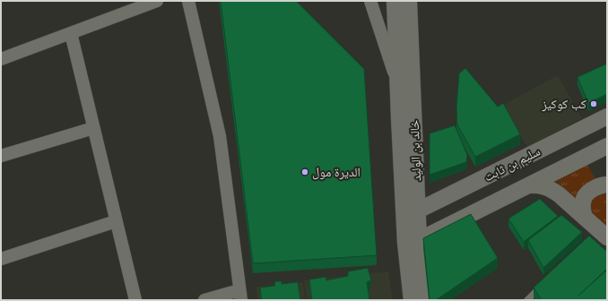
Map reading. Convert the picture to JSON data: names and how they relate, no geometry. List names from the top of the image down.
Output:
{
  "streets": {
    "street": ["خالد بن الوليد", "سليم بن ثابت"]
  },
  "crossings": [
    ["خالد بن الوليد", "سليم بن ثابت"]
  ],
  "places": ["كب كوكيز", "الديرة مول"]
}
